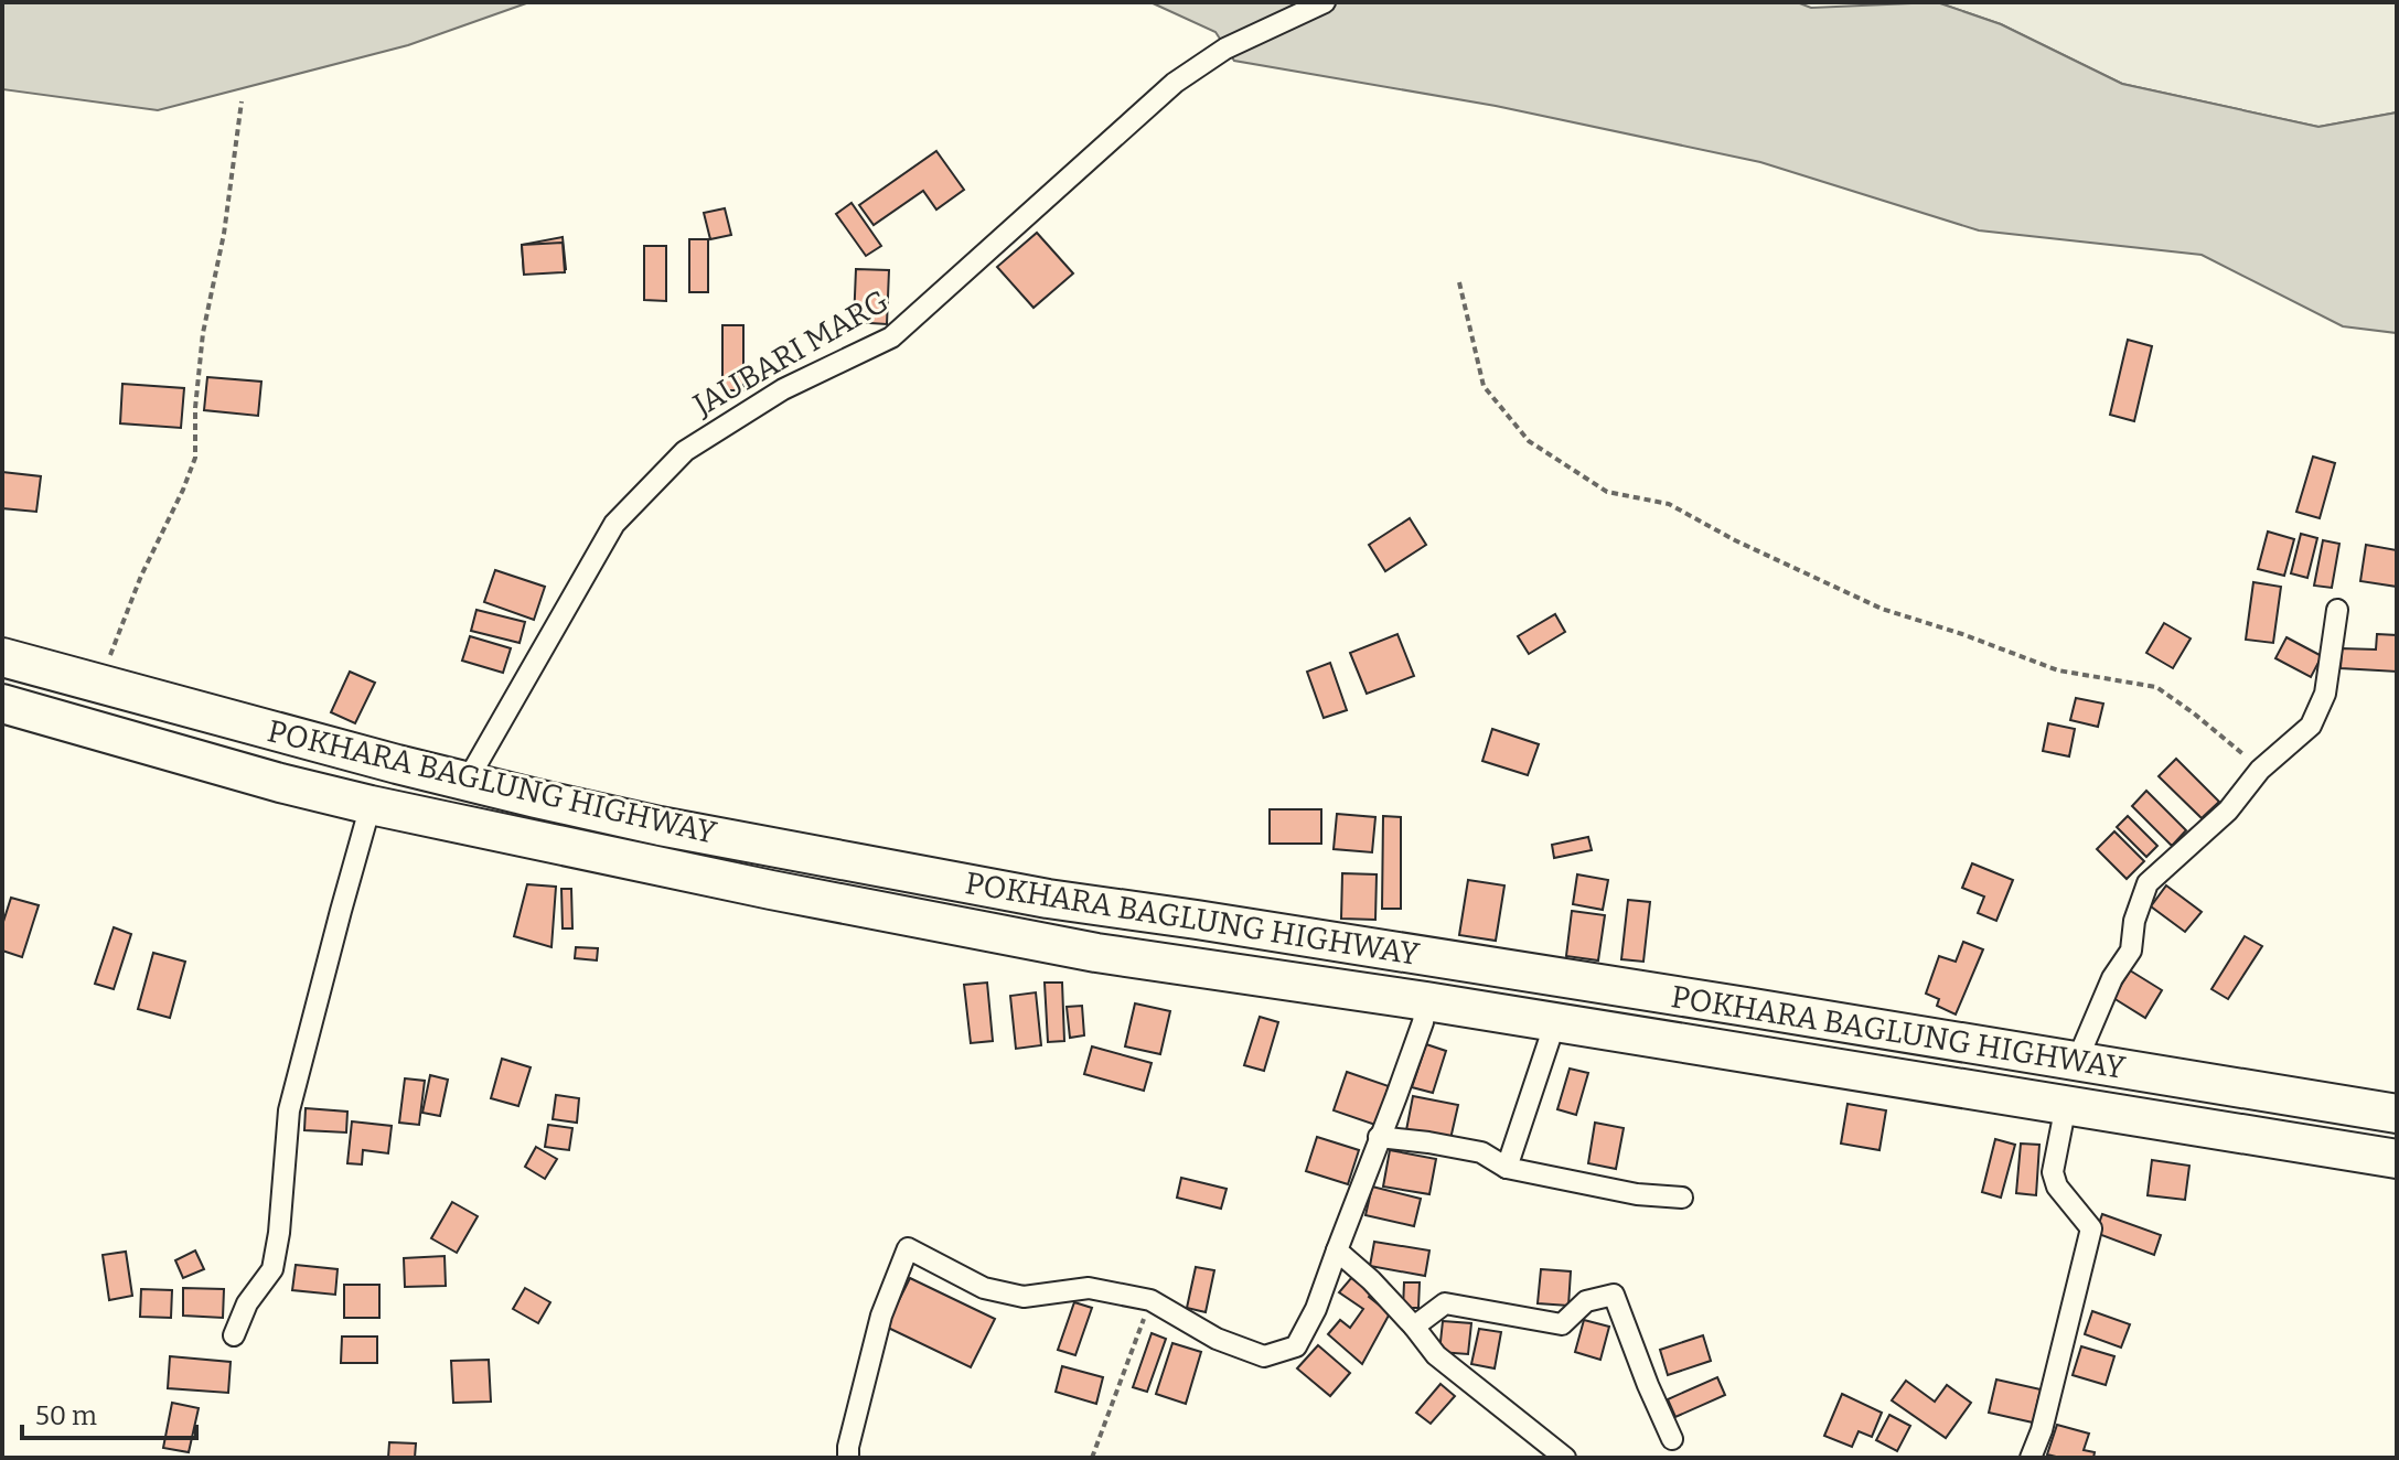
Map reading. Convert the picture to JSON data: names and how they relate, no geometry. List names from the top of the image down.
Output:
{
  "streets": {
    "highway": ["POKHARA BAGLUNG HIGHWAY"],
    "street": ["JAUBARI MARG"]
  },
  "crossings": [
    ["JAUBARI MARG", "POKHARA BAGLUNG HIGHWAY"]
  ],
  "scale_bar": "50 m"
}
